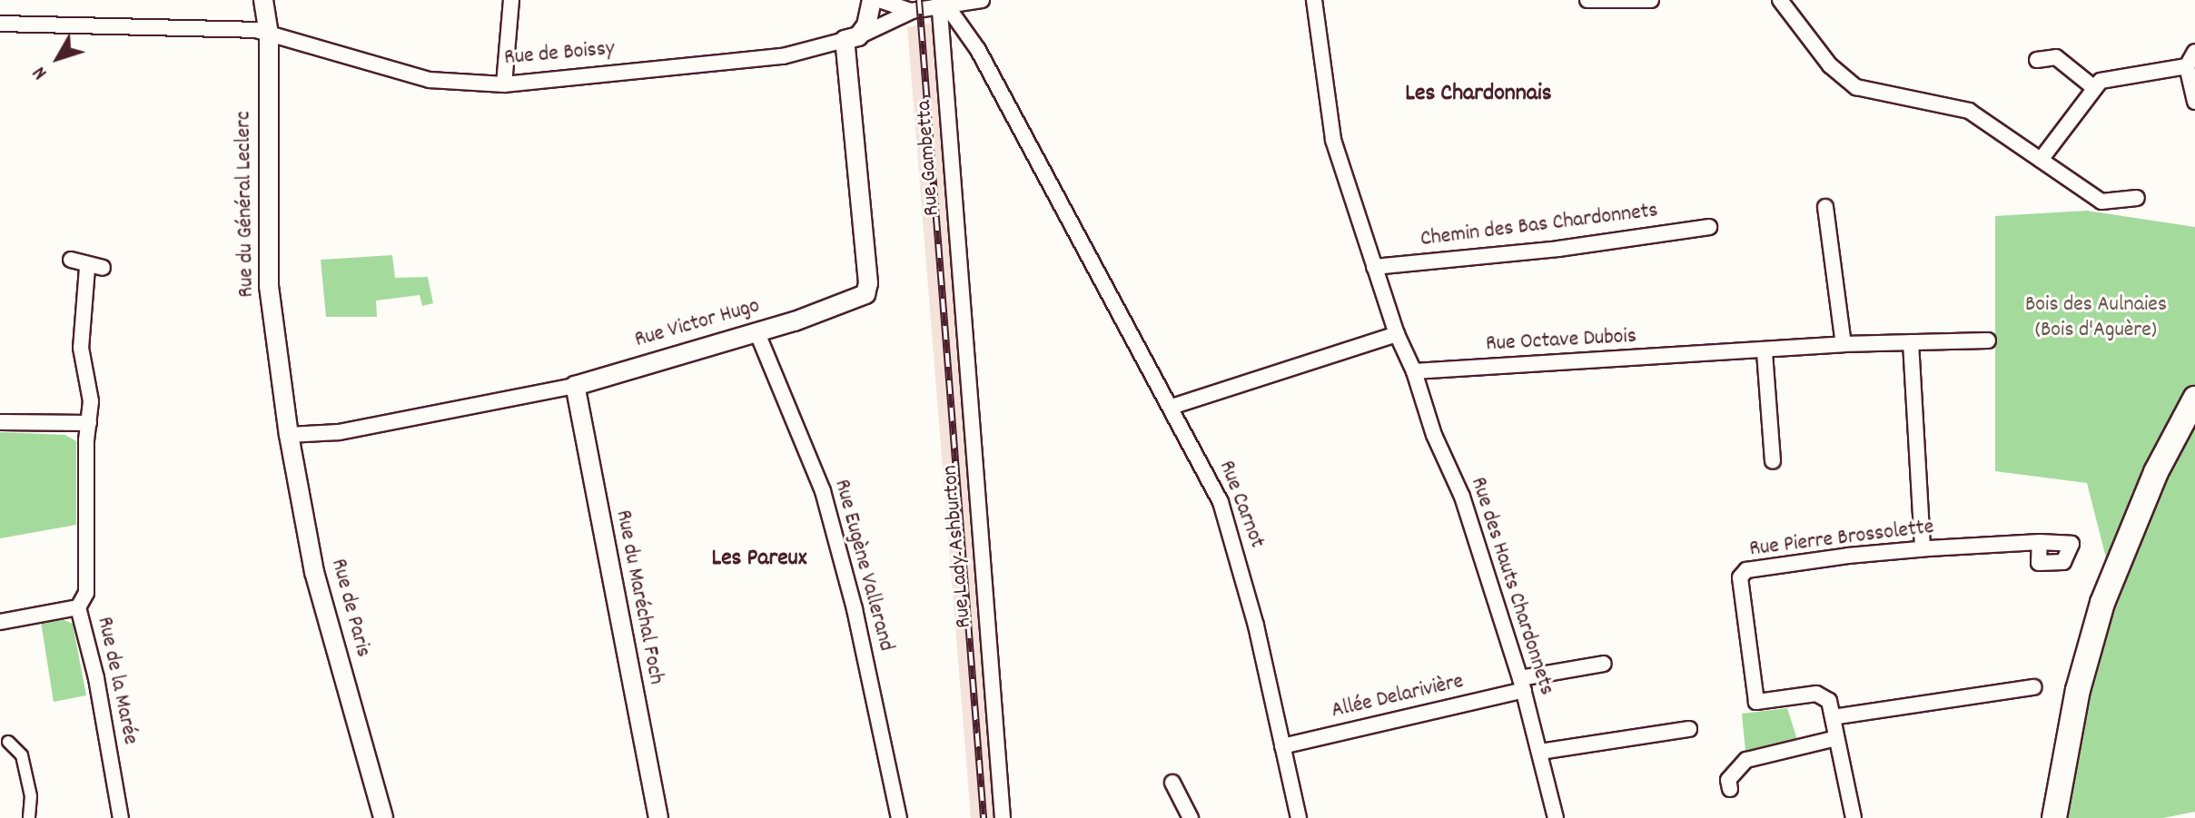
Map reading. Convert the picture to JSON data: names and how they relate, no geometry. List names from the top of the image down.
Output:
{
  "streets": {
    "street": [
      "Rue de Boissy",
      "Rue Gambetta",
      "Rue du Général Leclerc",
      "Chemin des Bas Chardonnets",
      "Rue Victor Hugo",
      "Rue Octave Dubois",
      "Rue Carnot",
      "Rue Pierre Brossolette",
      "Rue Lady Ashburton",
      "Rue Eugène Vallerand",
      "Rue des Hauts Chardonnets",
      "Rue du Maréchal Foch",
      "Rue de Paris",
      "Rue de la Marée",
      "Allée Delarivière"
    ]
  },
  "crossings": [
    ["Rue de Boissy", "Rue Gambetta"],
    ["Rue de Boissy", "Rue du Général Leclerc"],
    ["Rue de Boissy", "Rue Victor Hugo"],
    ["Rue de Boissy", "Rue Carnot"],
    ["Rue Gambetta", "Rue Carnot"],
    ["Rue Gambetta", "Rue Lady Ashburton"],
    ["Rue du Général Leclerc", "Rue de Paris"],
    ["Rue Victor Hugo", "Rue Eugène Vallerand"],
    ["Rue Victor Hugo", "Rue du Maréchal Foch"],
    ["Rue Victor Hugo", "Rue de Paris"],
    ["Rue Octave Dubois", "Rue des Hauts Chardonnets"],
    ["Rue Carnot", "Allée Delarivière"],
    ["Rue des Hauts Chardonnets", "Allée Delarivière"]
  ],
  "districts": ["Les Chardonnais", "Les Pareux"],
  "parks": ["Bois des Aulnaies (Bois d'Aguère)"],
  "north": "bottom left"
}
